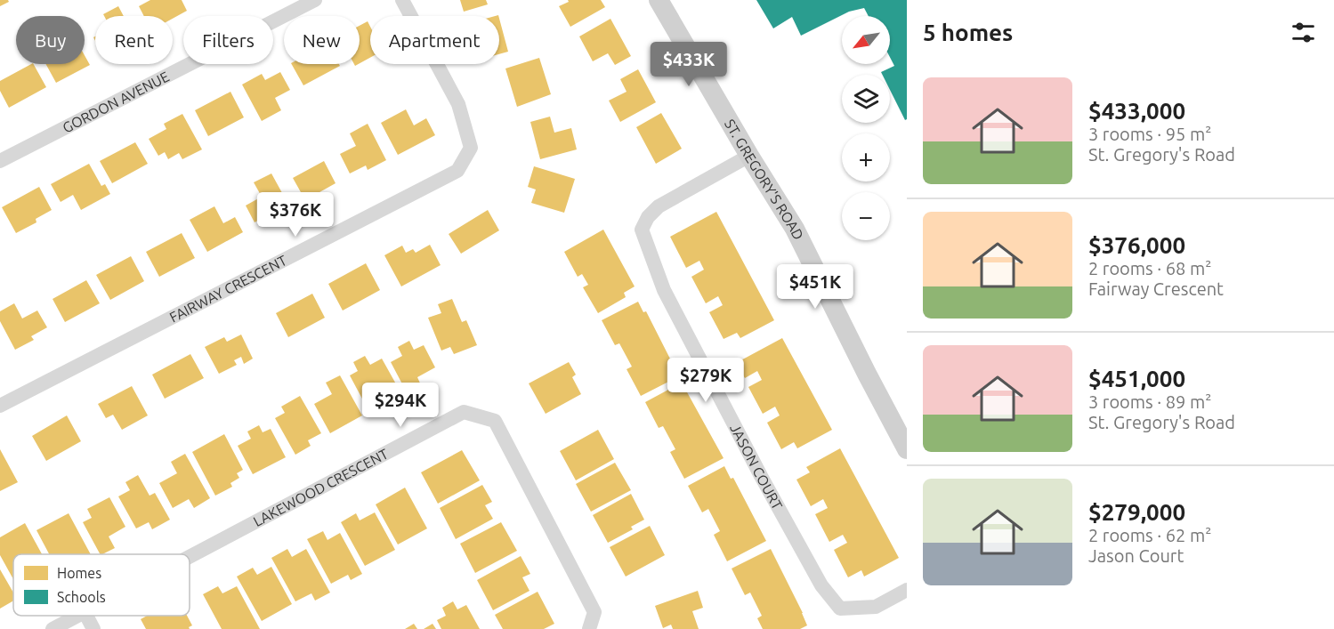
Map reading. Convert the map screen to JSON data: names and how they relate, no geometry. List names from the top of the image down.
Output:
{
  "streets": {
    "street": [
      "GORDON AVENUE",
      "ST. GREGORY'S ROAD",
      "FAIRWAY CRESCENT",
      "JASON COURT",
      "LAKEWOOD CRESCENT"
    ]
  },
  "crossings": [
    ["ST. GREGORY'S ROAD", "JASON COURT"]
  ],
  "legend": ["Homes", "Schools"],
  "north": "bottom left",
  "page": {
    "heading": "5 homes",
    "map_buttons": ["+", "−"],
    "chip": [
      "Buy",
      "Rent",
      "Filters",
      "New",
      "Apartment"
    ],
    "price": [
      "$433K",
      "$376K",
      "$451K",
      "$279K",
      "$294K"
    ],
    "list": [
      {
        "name": "$433,000",
        "note": "3 rooms · 95 m² · St. Gregory's Road"
      },
      {
        "name": "$376,000",
        "note": "2 rooms · 68 m² · Fairway Crescent"
      },
      {
        "name": "$451,000",
        "note": "3 rooms · 89 m² · St. Gregory's Road"
      },
      {
        "name": "$279,000",
        "note": "2 rooms · 62 m² · Jason Court"
      }
    ]
  }
}
